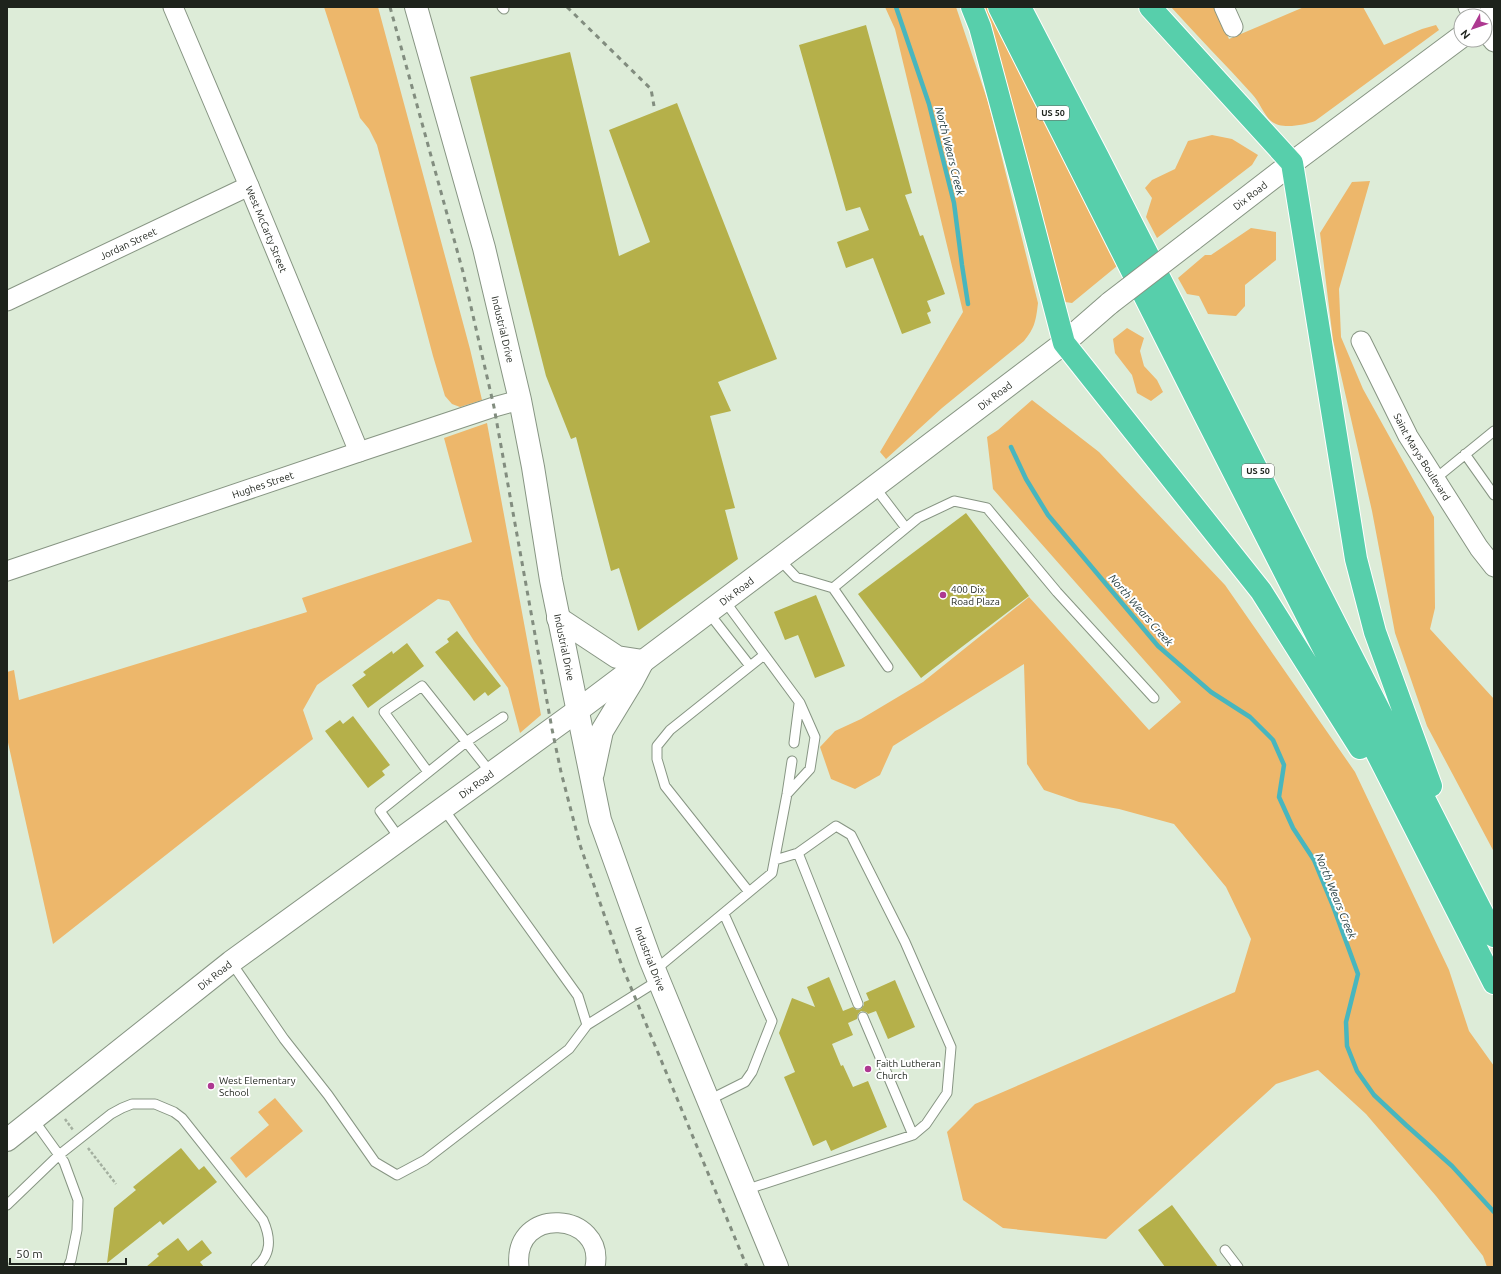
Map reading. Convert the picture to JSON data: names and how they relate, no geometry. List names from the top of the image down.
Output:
{
  "streets": {
    "highway": ["US 50"],
    "main road": ["Dix Road", "Industrial Drive"],
    "street": [
      "West McCarty Street",
      "Jordan Street",
      "Saint Marys Boulevard",
      "Hughes Street"
    ]
  },
  "crossings": [
    ["Dix Road", "Industrial Drive"],
    ["West McCarty Street", "Jordan Street"],
    ["West McCarty Street", "Hughes Street"],
    ["Industrial Drive", "Hughes Street"]
  ],
  "water": ["North Wears Creek"],
  "places": ["400 Dix Road Plaza", "Faith Lutheran Church", "West Elementary School"],
  "scale_bar": "50 m",
  "north": "bottom left"
}
